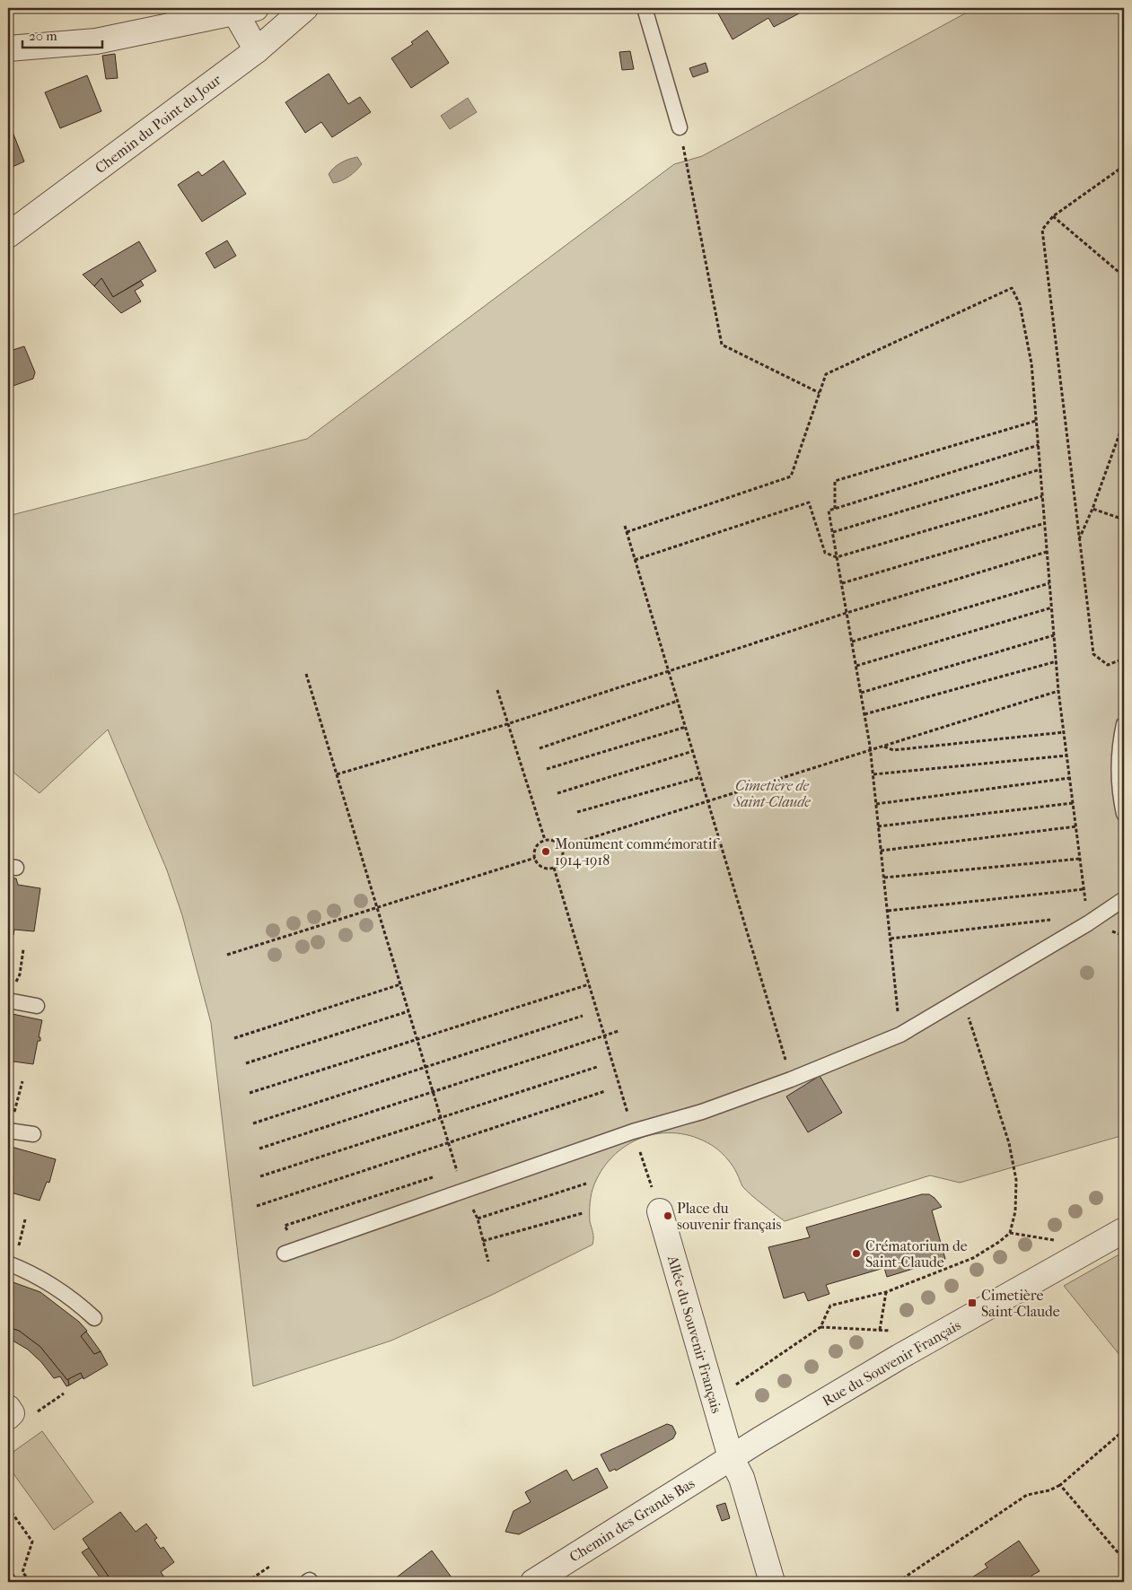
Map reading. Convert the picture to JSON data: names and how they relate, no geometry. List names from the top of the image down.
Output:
{
  "streets": {
    "street": [
      "Chemin du Point du Jour",
      "Allée du Souvenir Français",
      "Rue du Souvenir Français",
      "Chemin des Grands Bas"
    ]
  },
  "crossings": [
    ["Allée du Souvenir Français", "Rue du Souvenir Français"],
    ["Allée du Souvenir Français", "Chemin des Grands Bas"],
    ["Rue du Souvenir Français", "Chemin des Grands Bas"]
  ],
  "parks": ["Cimetière de Saint-Claude"],
  "places": {
    "other": ["Monument commémoratif 1914-1918", "Place du souvenir français", "Crématorium de Saint-Claude"],
    "transit": ["Cimetière Saint-Claude"]
  },
  "scale_bar": "20 m"
}
